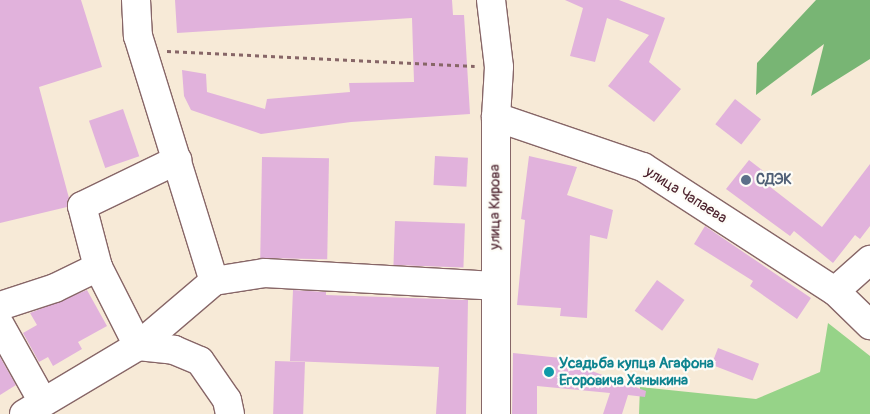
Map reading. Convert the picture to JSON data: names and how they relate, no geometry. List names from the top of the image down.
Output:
{
  "streets": {
    "street": ["улица Чапаева", "улица Кирова"]
  },
  "crossings": [
    ["улица Чапаева", "улица Кирова"]
  ],
  "places": ["СДЭК", "Усадьба купца Агафона Егоровича Ханыкина"]
}
